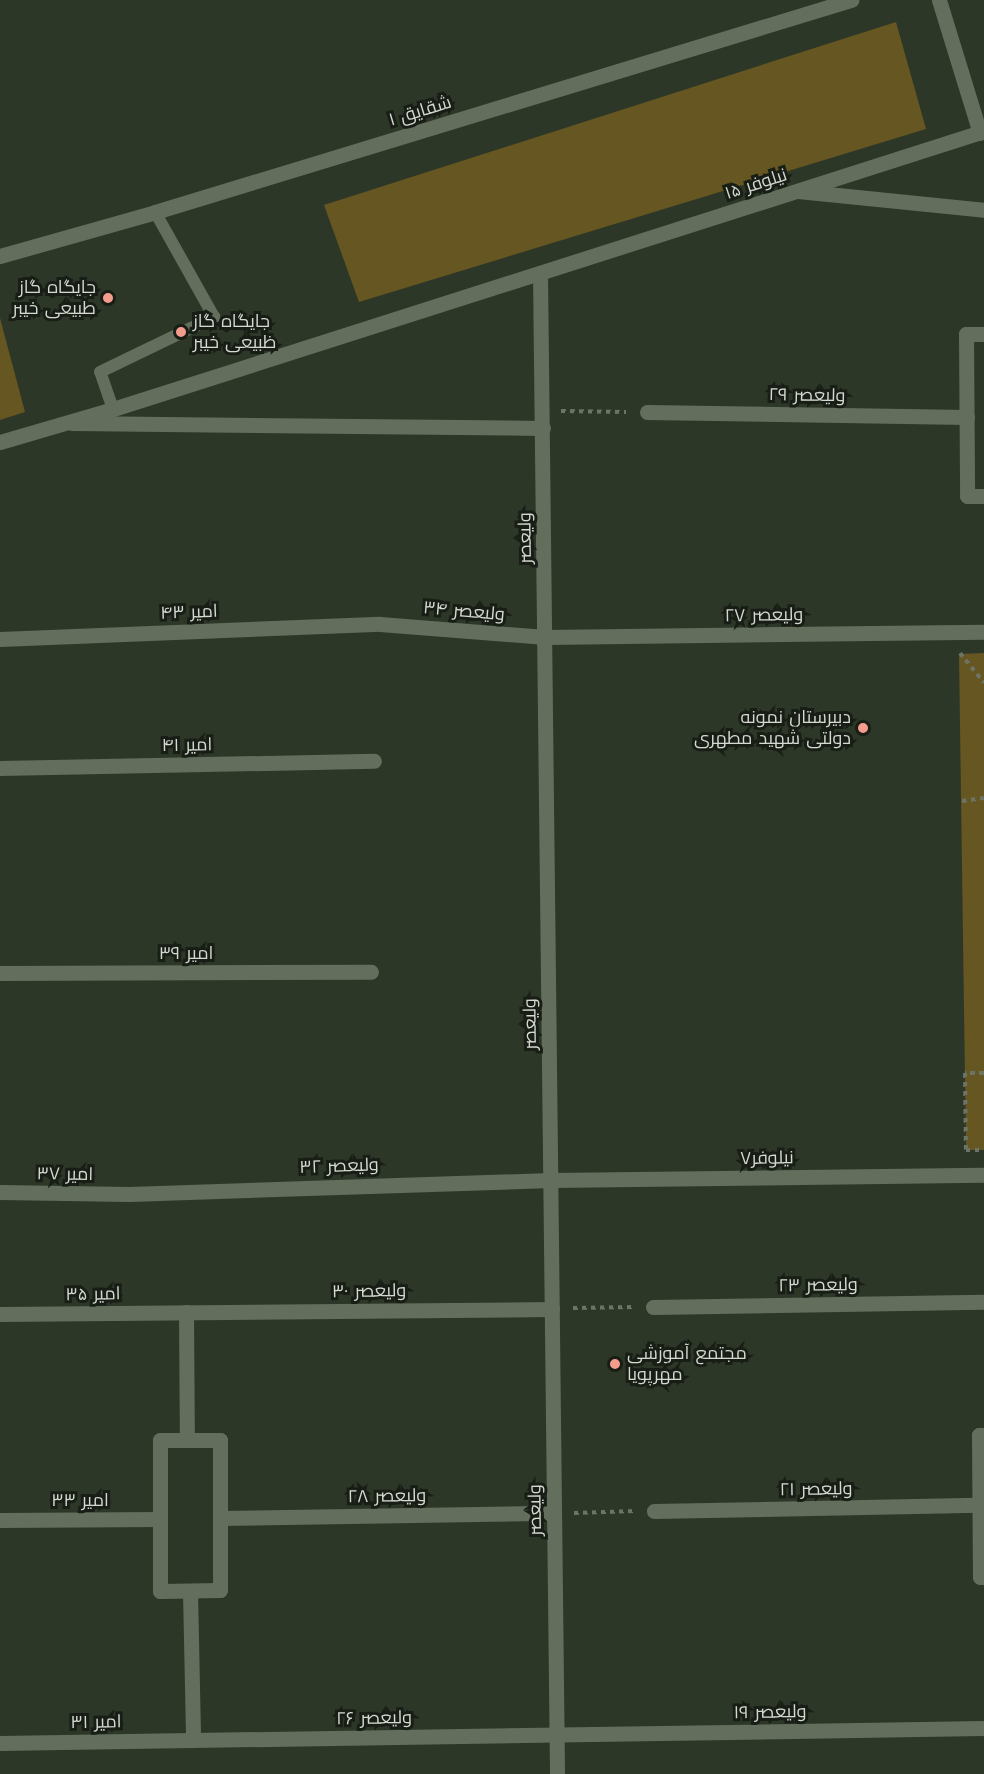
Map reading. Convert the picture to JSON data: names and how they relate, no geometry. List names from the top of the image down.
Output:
{
  "streets": {
    "street": [
      "شقایق ۱",
      "نیلوفر ۱۵",
      "ولیعصر ۲۹",
      "ولیعصر",
      "ولیعصر ۳۴",
      "امیر ۴۳",
      "ولیعصر ۲۷",
      "امیر ۴۱",
      "امیر ۳۹",
      "نیلوفر۷",
      "ولیعصر ۳۲",
      "امیر ۳۷",
      "ولیعصر ۲۳",
      "ولیعصر ۳۰",
      "امیر ۳۵",
      "ولیعصر ۲۱",
      "ولیعصر ۲۸",
      "امیر ۳۳",
      "ولیعصر ۱۹",
      "ولیعصر ۲۶",
      "امیر ۳۱"
    ]
  },
  "crossings": [
    ["نیلوفر ۱۵", "ولیعصر"],
    ["ولیعصر", "ولیعصر ۳۴"],
    ["ولیعصر", "ولیعصر ۲۷"],
    ["ولیعصر", "نیلوفر۷"],
    ["ولیعصر", "ولیعصر ۳۲"],
    ["ولیعصر", "ولیعصر ۳۰"],
    ["ولیعصر", "ولیعصر ۲۸"],
    ["ولیعصر", "ولیعصر ۱۹"],
    ["ولیعصر", "ولیعصر ۲۶"],
    ["ولیعصر ۳۴", "امیر ۴۳"],
    ["ولیعصر ۳۴", "ولیعصر ۲۷"],
    ["نیلوفر۷", "ولیعصر ۳۲"],
    ["ولیعصر ۳۲", "امیر ۳۷"],
    ["ولیعصر ۳۰", "امیر ۳۵"],
    ["ولیعصر ۱۹", "ولیعصر ۲۶"],
    ["ولیعصر ۲۶", "امیر ۳۱"]
  ],
  "places": [
    "جایگاه گاز طبیعی خیبر",
    "جایگاه گاز ظبیعی خیبر",
    "دبیرستان نمونه دولتی شهید مطهری",
    "مجتمع آموزشی مهرپویا"
  ]
}
